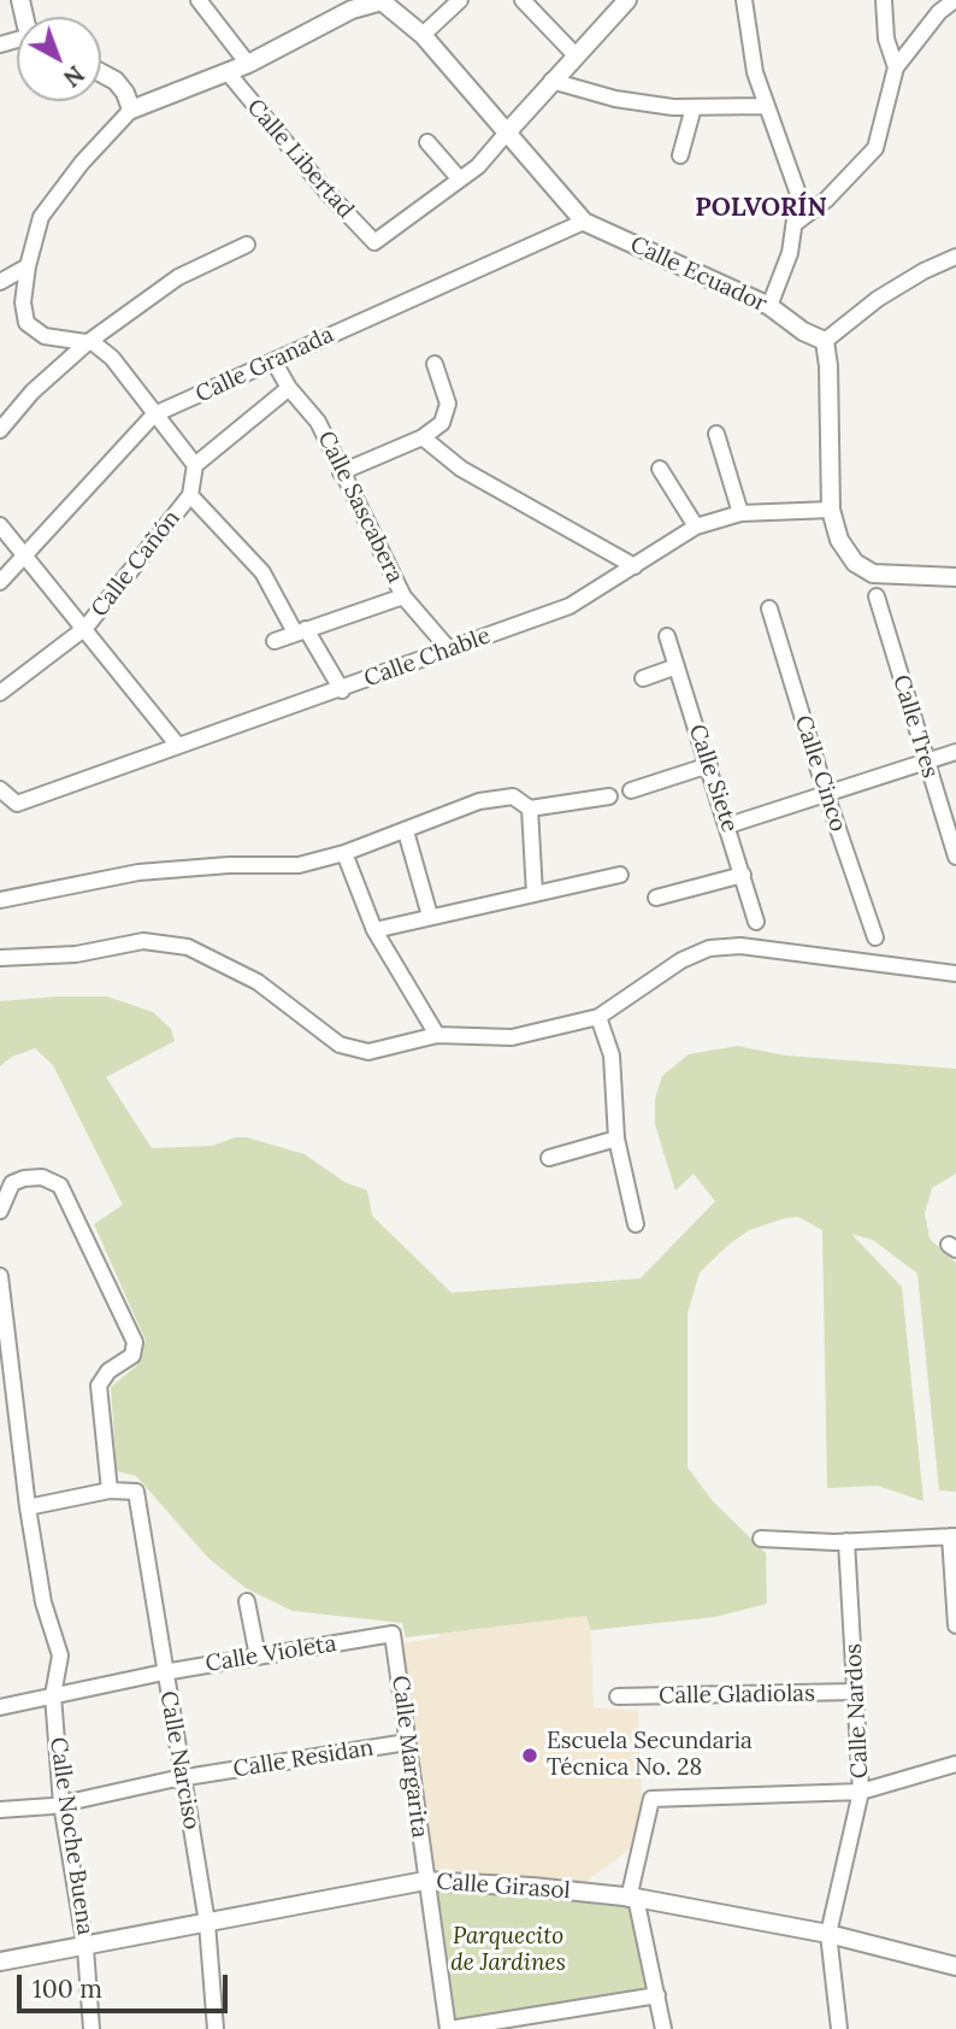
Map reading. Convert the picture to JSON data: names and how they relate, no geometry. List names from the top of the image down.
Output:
{
  "streets": {
    "street": [
      "Calle Libertad",
      "Calle Ecuador",
      "Calle Granada",
      "Calle Sascabera",
      "Calle Cañón",
      "Calle Chable",
      "Calle Tres",
      "Calle Cinco",
      "Calle Siete",
      "Calle Violeta",
      "Calle Gladiolas",
      "Calle Nardos",
      "Calle Margarita",
      "Calle Residan",
      "Calle Narciso",
      "Calle Noche Buena",
      "Calle Girasol"
    ]
  },
  "crossings": [
    ["Calle Ecuador", "Calle Granada"],
    ["Calle Granada", "Calle Sascabera"],
    ["Calle Sascabera", "Calle Chable"],
    ["Calle Violeta", "Calle Margarita"],
    ["Calle Violeta", "Calle Narciso"],
    ["Calle Violeta", "Calle Noche Buena"],
    ["Calle Gladiolas", "Calle Nardos"],
    ["Calle Nardos", "Calle Girasol"],
    ["Calle Margarita", "Calle Residan"],
    ["Calle Margarita", "Calle Girasol"],
    ["Calle Residan", "Calle Narciso"],
    ["Calle Residan", "Calle Noche Buena"],
    ["Calle Narciso", "Calle Girasol"],
    ["Calle Noche Buena", "Calle Girasol"]
  ],
  "districts": ["POLVORÍN"],
  "parks": ["Parquecito de Jardines"],
  "places": ["Escuela Secundaria Técnica No. 28"],
  "scale_bar": "100 m",
  "north": "bottom right"
}
